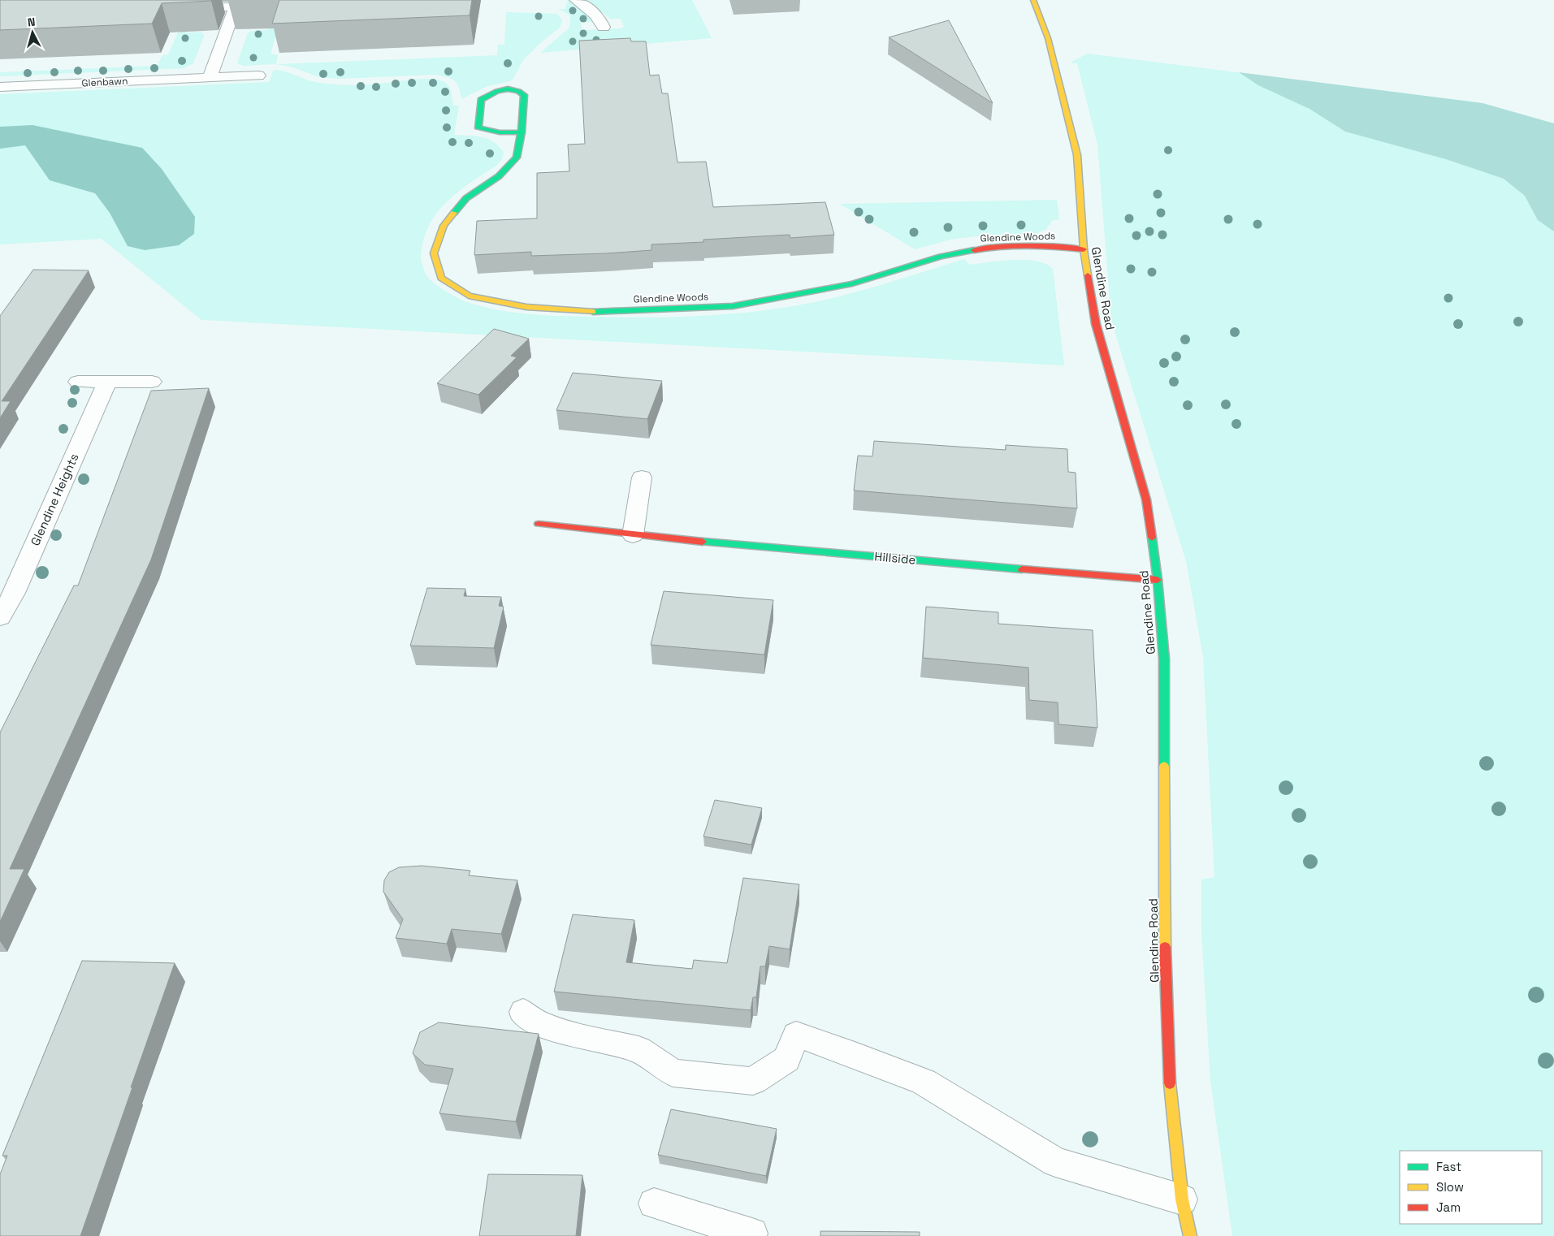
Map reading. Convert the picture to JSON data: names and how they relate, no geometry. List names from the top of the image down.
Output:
{
  "streets": {
    "street": [
      "Glenbawn",
      "Glendine Woods",
      "Glendine Road",
      "Glendine Heights",
      "Hillside"
    ]
  },
  "crossings": [
    ["Glendine Woods", "Glendine Road"],
    ["Glendine Road", "Hillside"]
  ],
  "legend": ["Fast", "Slow", "Jam"],
  "north": "top"
}
